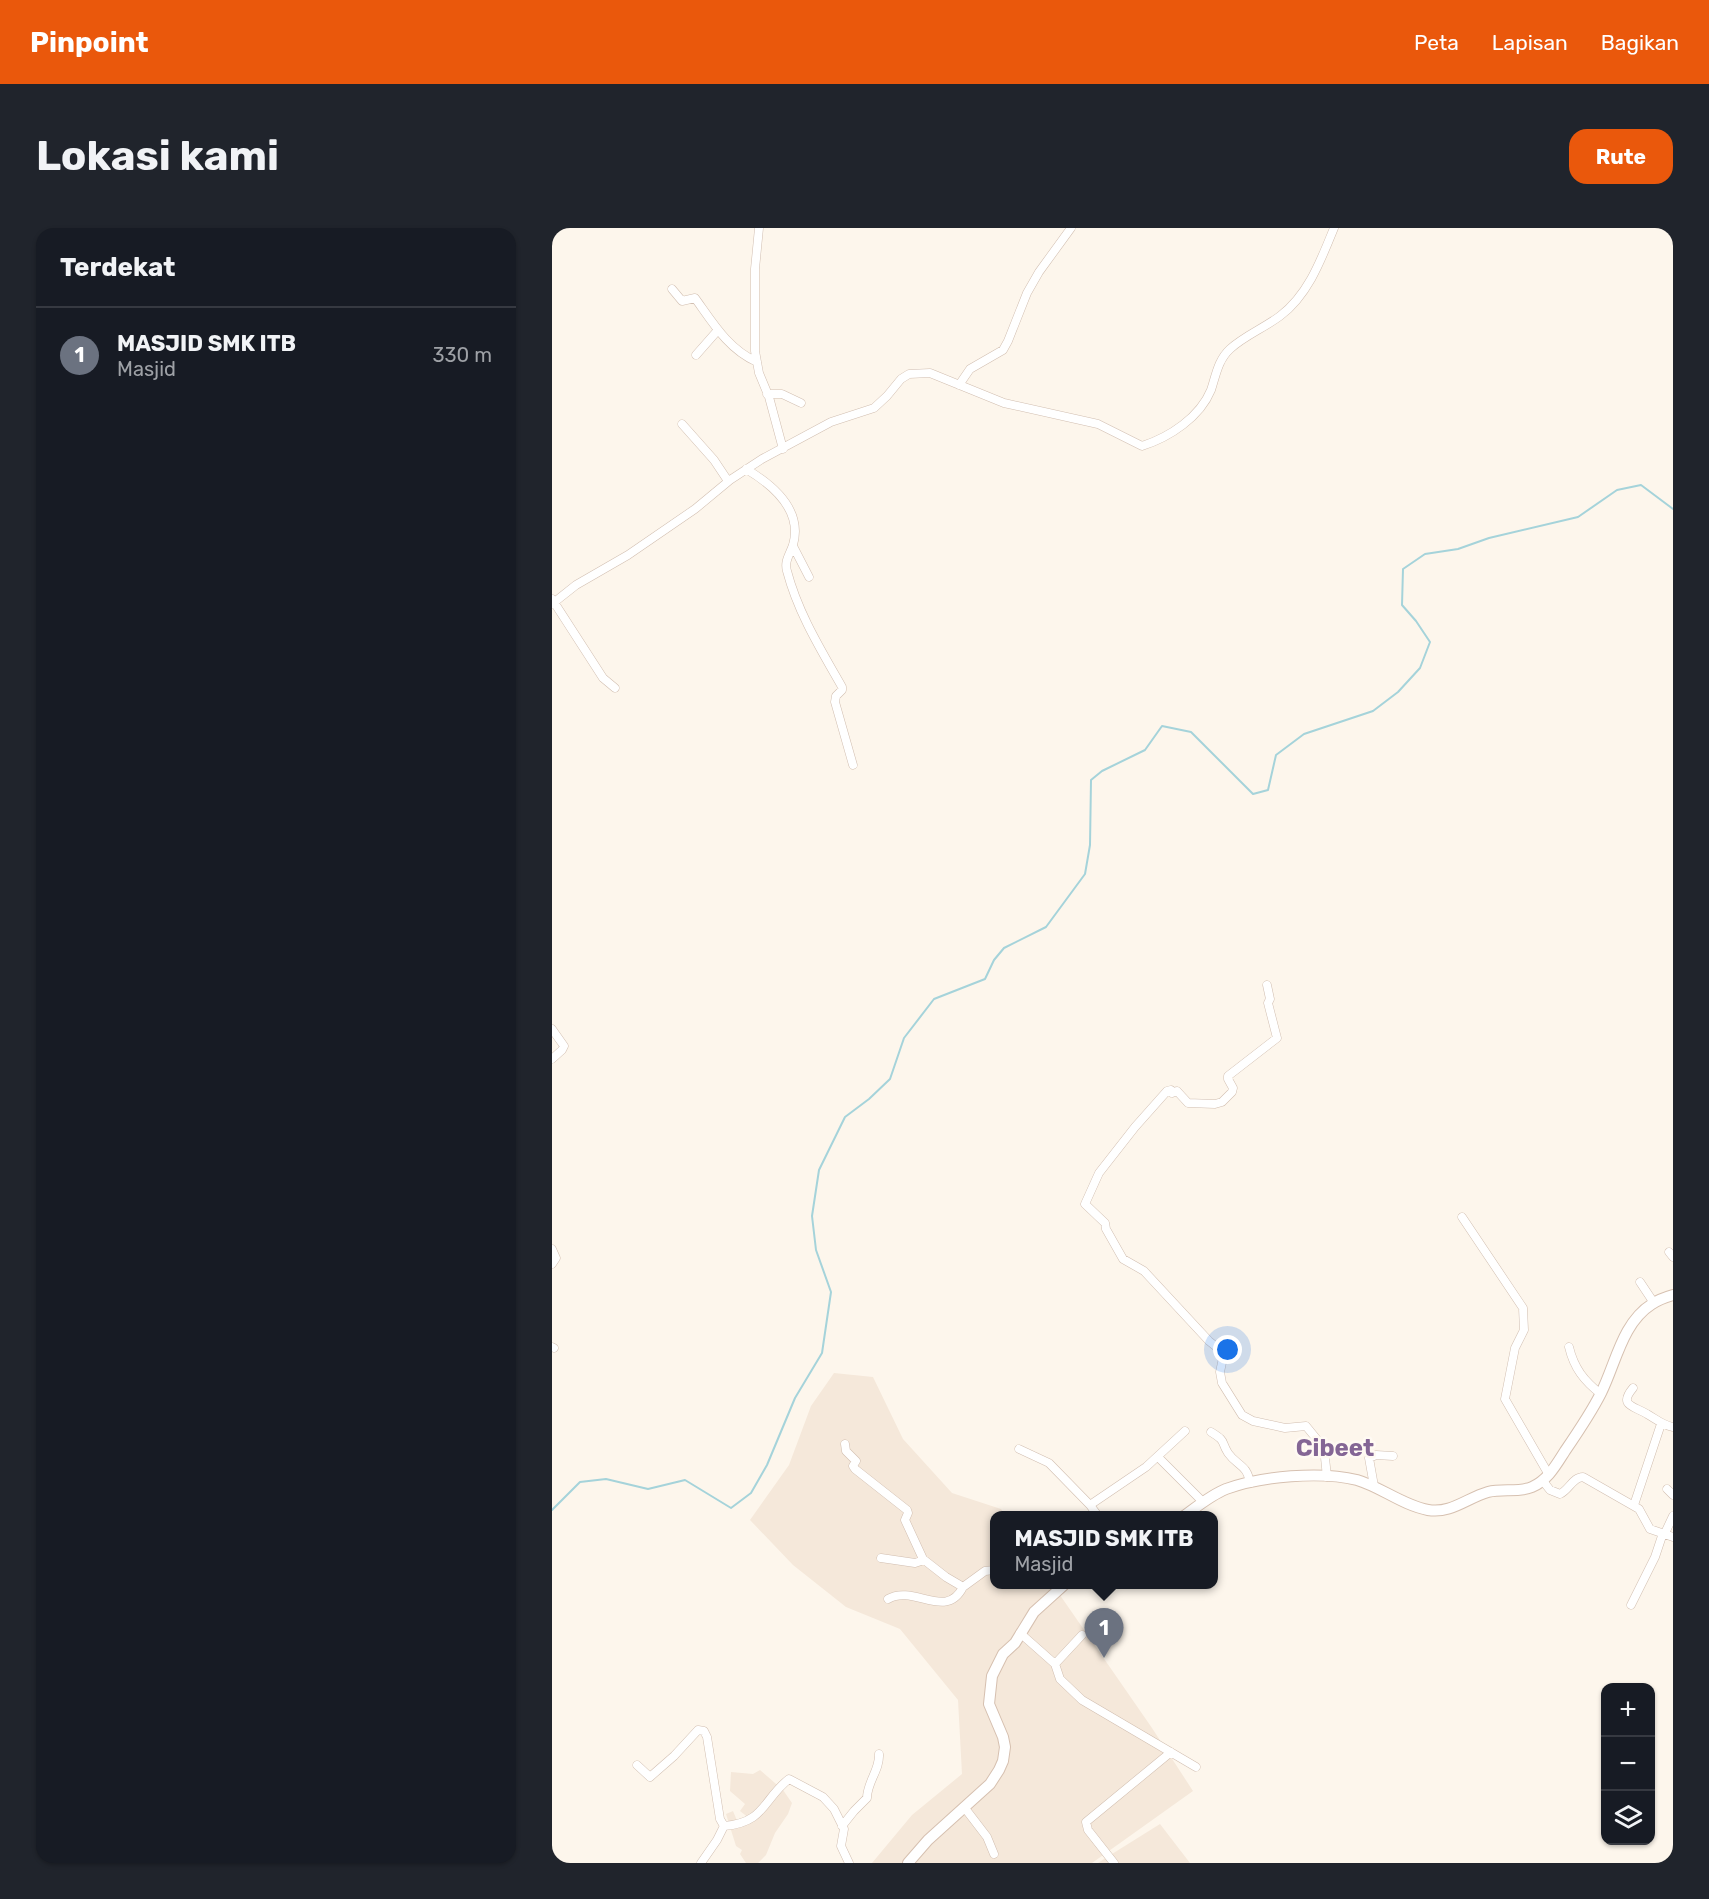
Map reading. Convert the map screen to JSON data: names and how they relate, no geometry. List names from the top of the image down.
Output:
{
  "districts": ["Cibeet"],
  "page": {
    "header": "Pinpoint",
    "nav": ["Peta", "Lapisan", "Bagikan"],
    "buttons": "Rute",
    "title": "Lokasi kami",
    "heading": "Terdekat",
    "list": [
      {
        "mark": "1",
        "name": "MASJID SMK ITB",
        "note": "Masjid",
        "value": "330 m"
      }
    ],
    "popup": ["MASJID SMK ITB", "Masjid"],
    "pins": "1",
    "map_buttons": ["+", "−"]
  }
}
